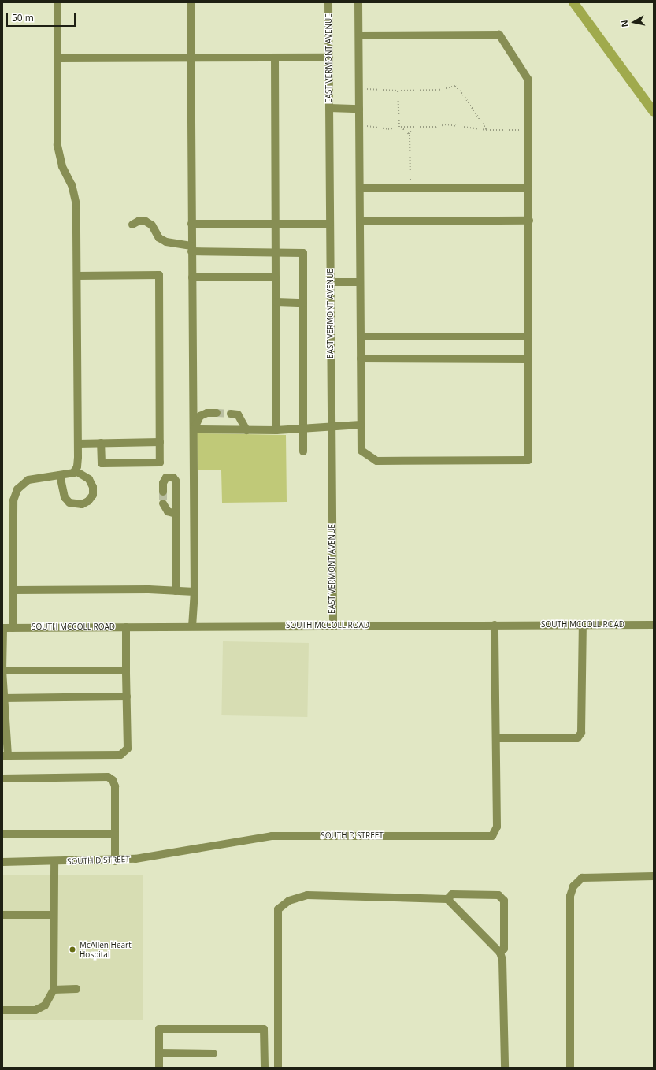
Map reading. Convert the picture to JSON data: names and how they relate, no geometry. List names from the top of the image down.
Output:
{
  "streets": {
    "street": ["EAST VERMONT AVENUE", "SOUTH MCCOLL ROAD", "SOUTH D STREET"]
  },
  "crossings": [
    ["EAST VERMONT AVENUE", "SOUTH MCCOLL ROAD"],
    ["SOUTH MCCOLL ROAD", "SOUTH D STREET"]
  ],
  "places": ["McAllen Heart Hospital"],
  "scale_bar": "50 m",
  "north": "left"
}
